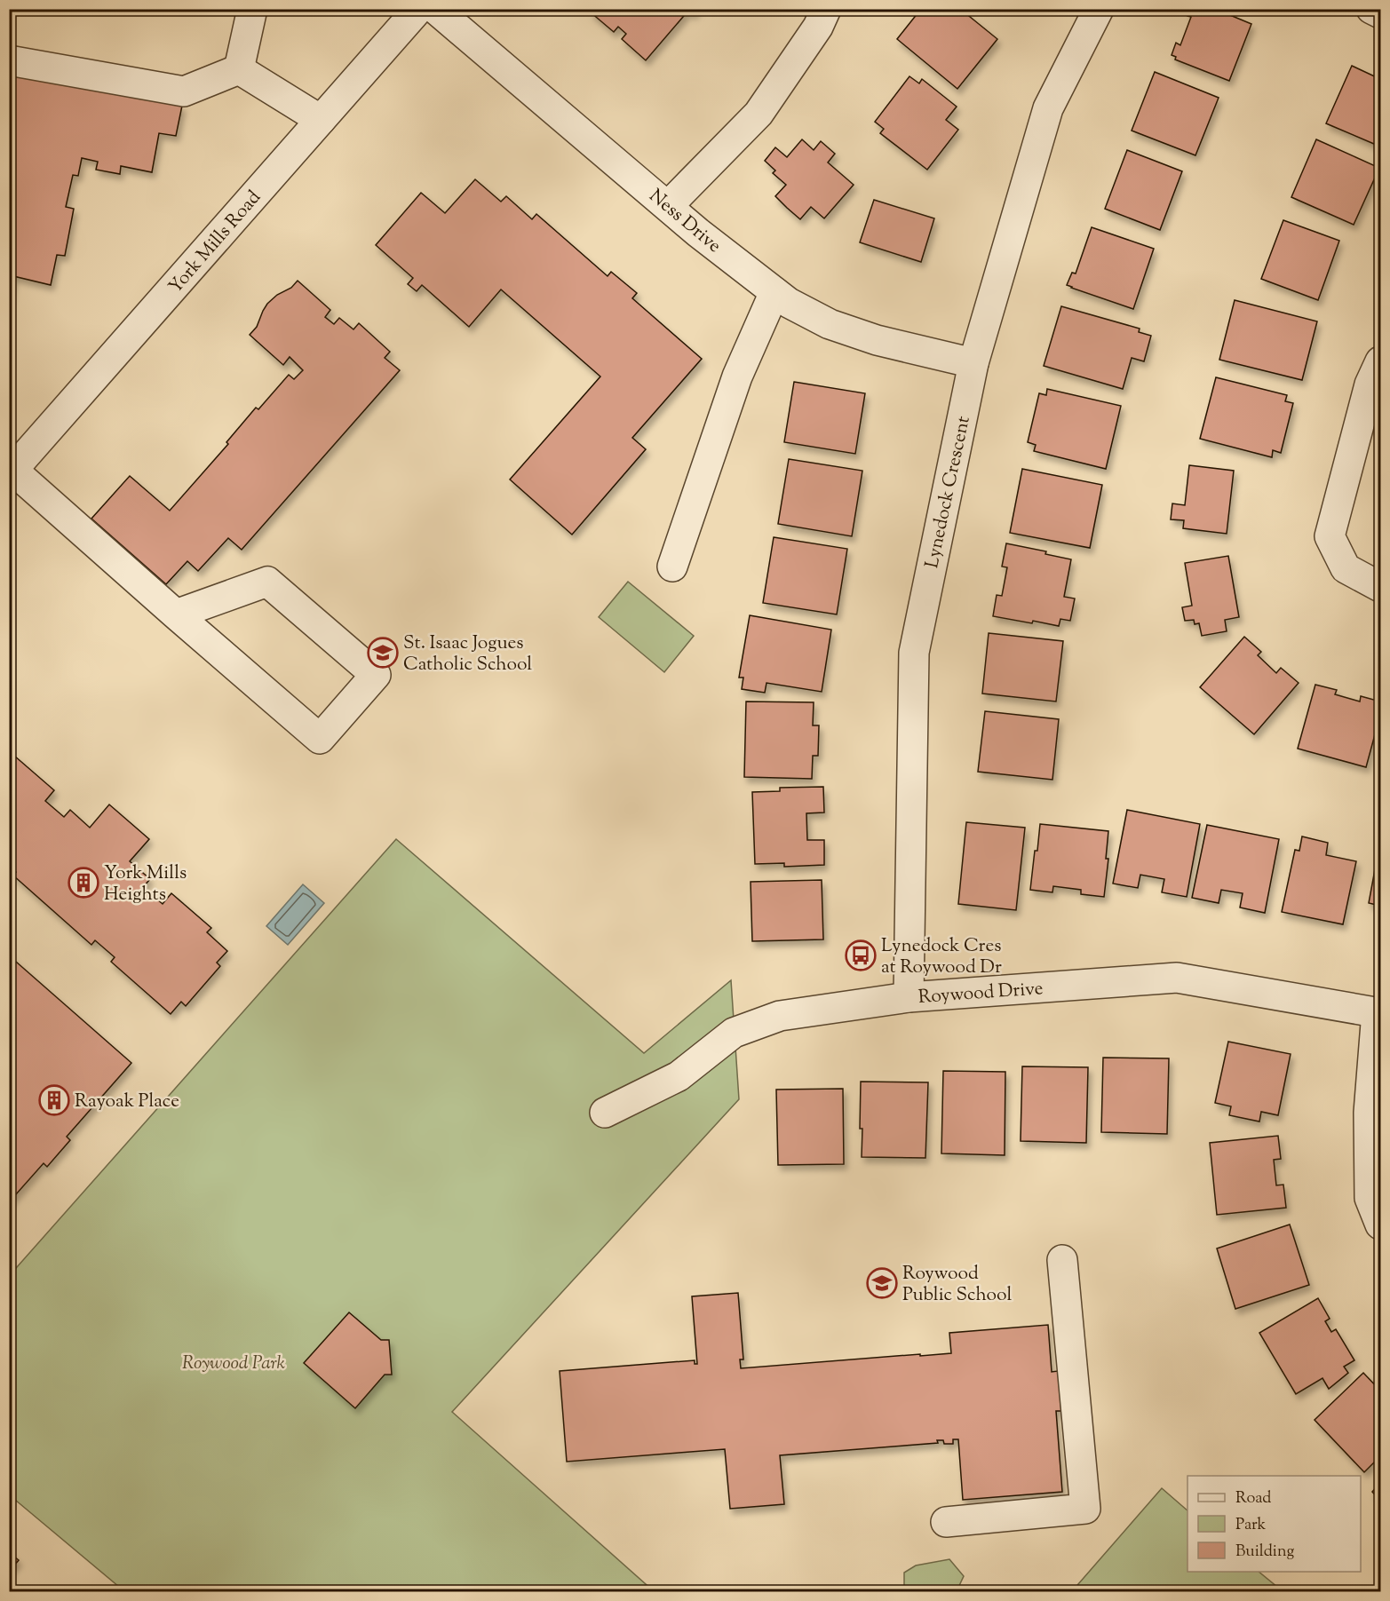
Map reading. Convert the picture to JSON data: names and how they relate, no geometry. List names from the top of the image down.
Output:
{
  "streets": {
    "street": [
      "Ness Drive",
      "York Mills Road",
      "Lynedock Crescent",
      "Roywood Drive"
    ]
  },
  "crossings": [
    ["Ness Drive", "Lynedock Crescent"],
    ["Lynedock Crescent", "Roywood Drive"]
  ],
  "parks": ["Roywood Park"],
  "places": {
    "school or university": ["St. Isaac Jogues Catholic School", "Roywood Public School"],
    "building": ["York Mills Heights", "Rayoak Place"],
    "bus stop": ["Lynedock Cres at Roywood Dr"]
  },
  "legend": ["Road", "Park", "Building"]
}
